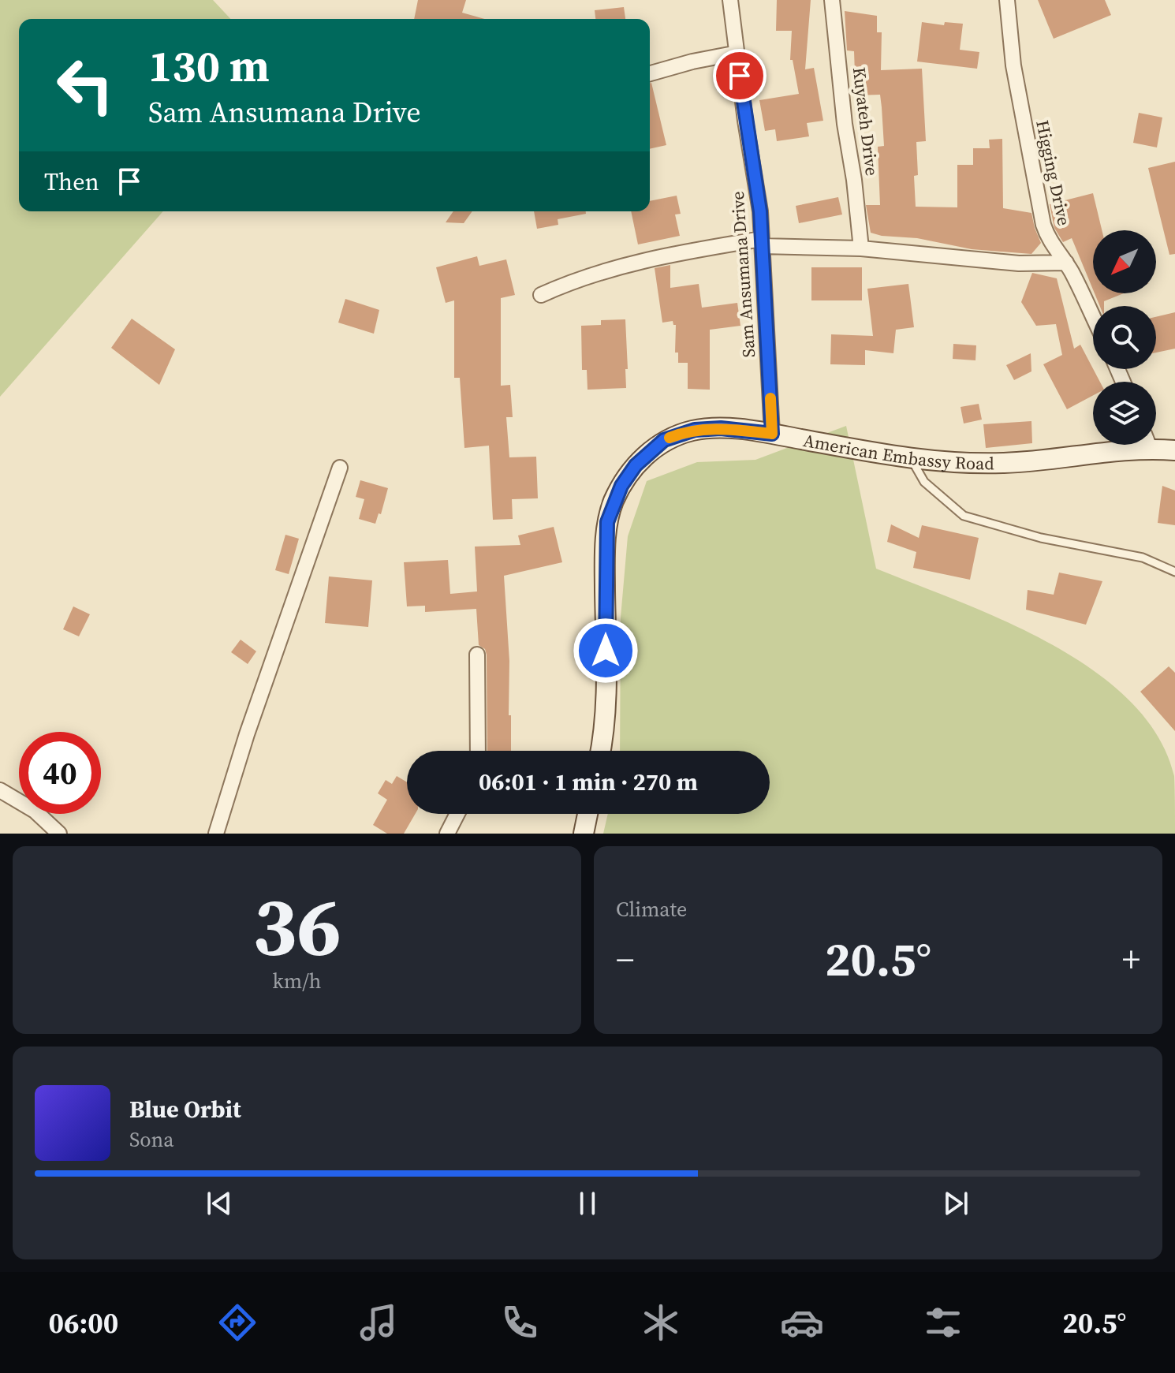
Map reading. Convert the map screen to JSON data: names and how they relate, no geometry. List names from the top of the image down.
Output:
{
  "streets": {
    "street": [
      "Kuyateh Drive",
      "Higging Drive",
      "Sam Ansumana Drive",
      "American Embassy Road"
    ]
  },
  "crossings": [
    ["Sam Ansumana Drive", "American Embassy Road"]
  ],
  "north": "bottom left",
  "page": {
    "turn": ["130 m", "Sam Ansumana Drive"],
    "then": "Then",
    "limit": "40",
    "trip": "06:01 · 1 min · 270 m",
    "tile": [
      ["36", "km/h"],
      "Climate"
    ],
    "heat": ["−", "20.5°", "+"],
    "song": ["Blue Orbit", "Sona"],
    "tabs": ["06:00", "20.5°"]
  }
}
